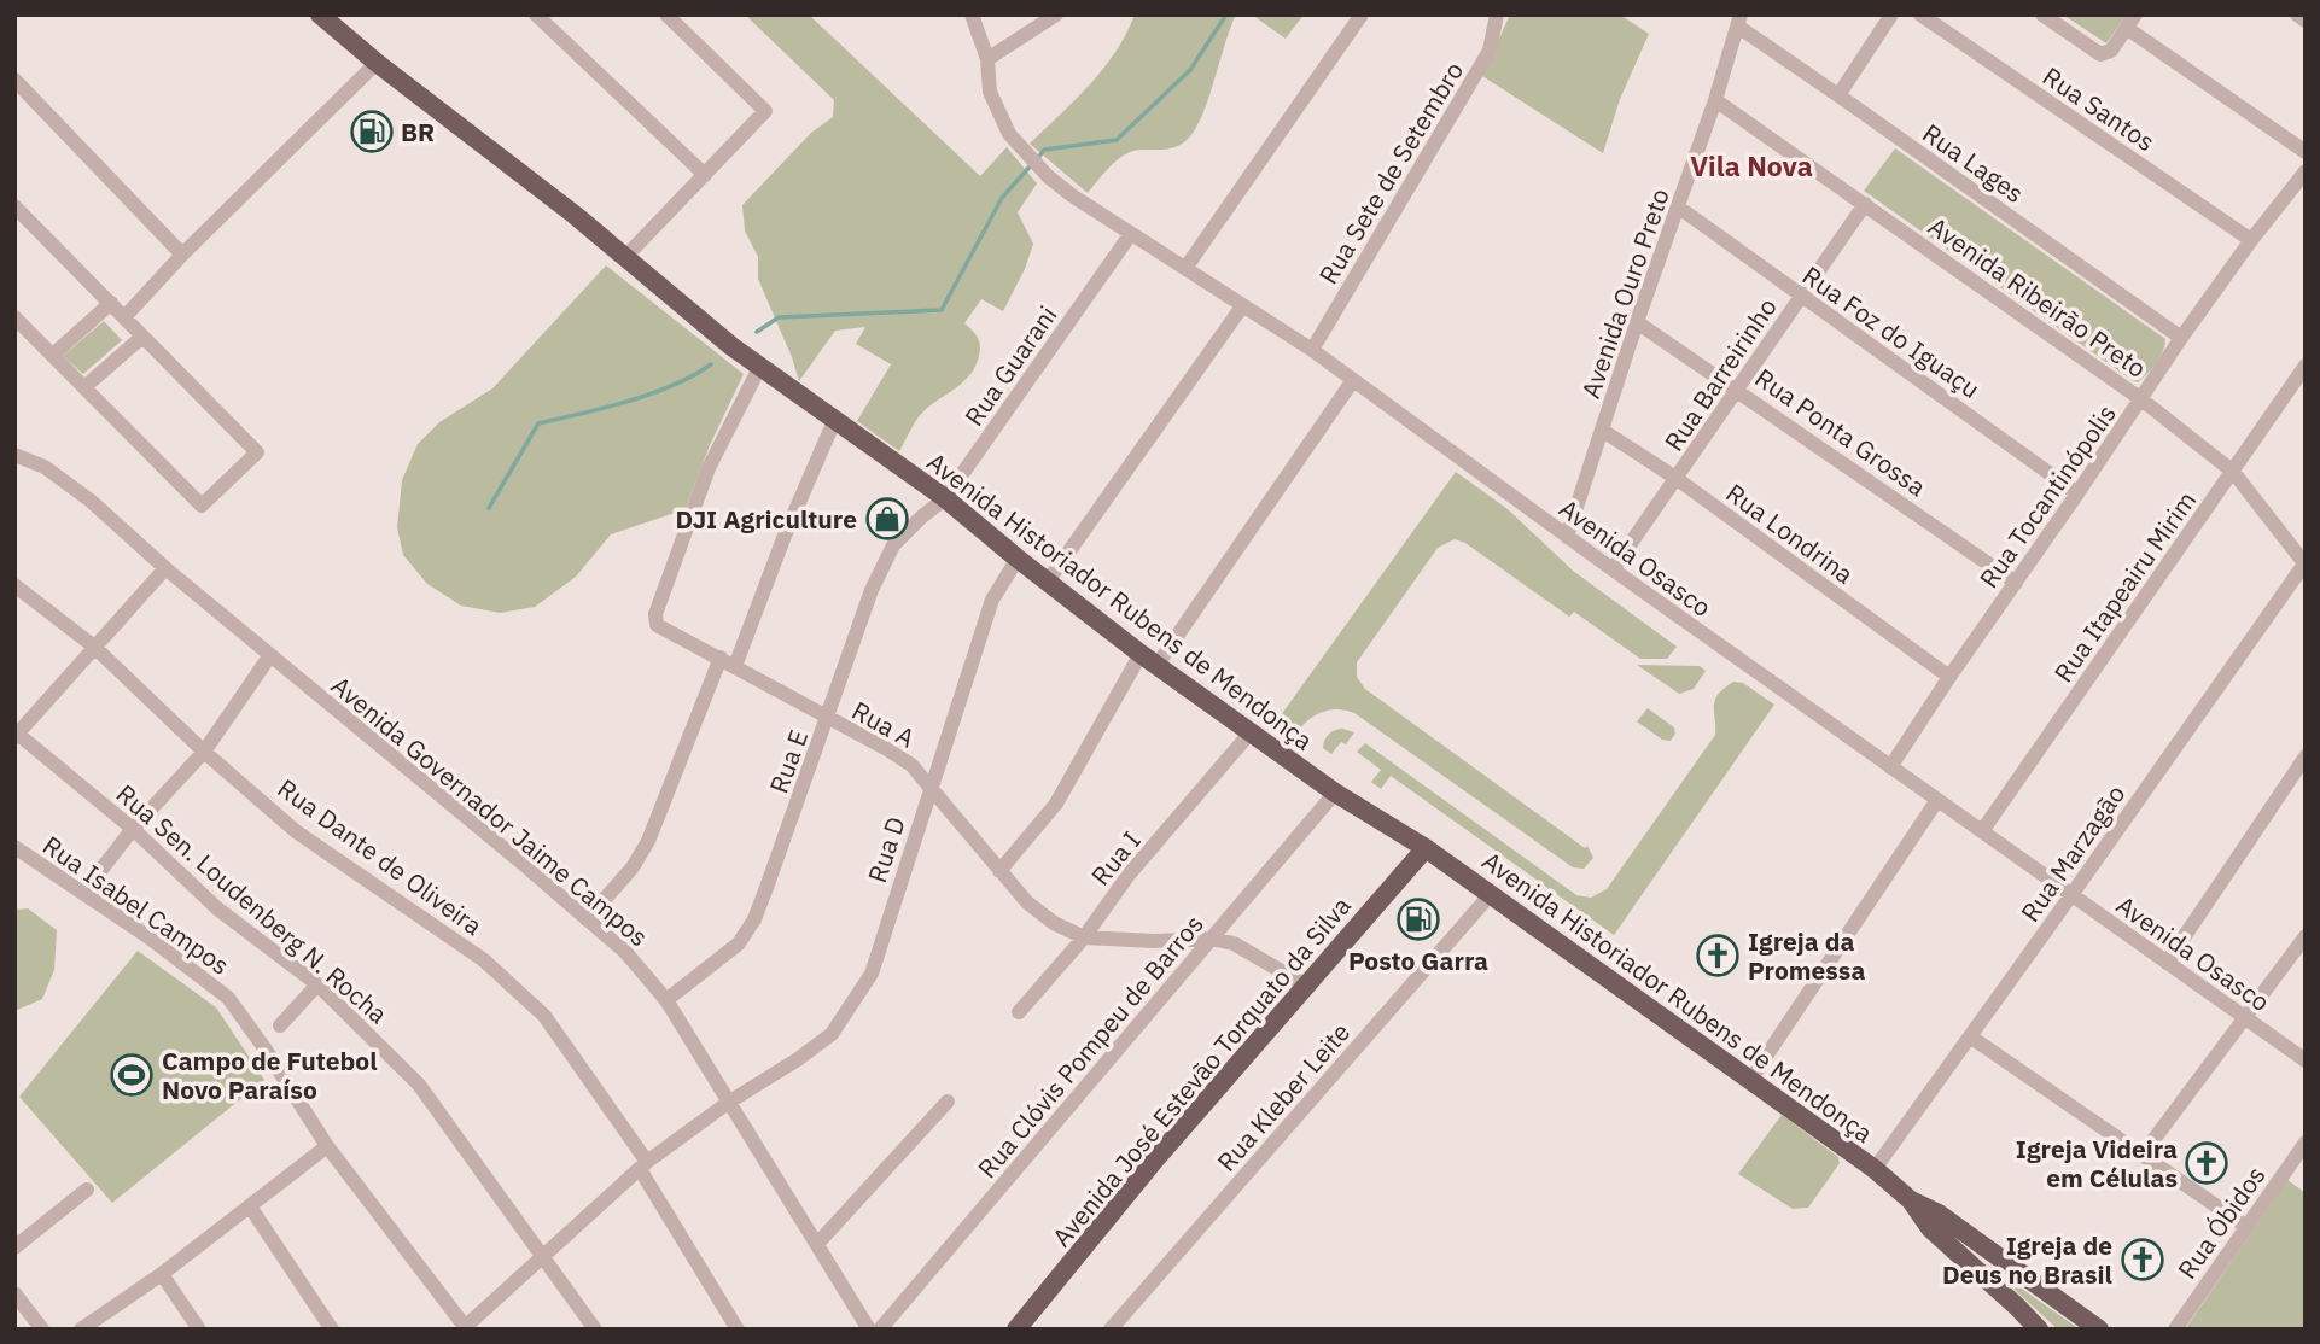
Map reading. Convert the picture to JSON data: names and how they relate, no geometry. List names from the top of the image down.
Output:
{
  "streets": {
    "main road": ["Avenida Historiador Rubens de Mendonça", "Avenida José Estevão Torquato da Silva"],
    "street": [
      "Rua Santos",
      "Rua Lages",
      "Rua Sete de Setembro",
      "Avenida Ouro Preto",
      "Avenida Ribeirão Preto",
      "Rua Foz do Iguaçu",
      "Rua Guarani",
      "Rua Barreirinho",
      "Rua Ponta Grossa",
      "Rua Tocantinópolis",
      "Rua Londrina",
      "Avenida Osasco",
      "Rua Itapeairu Mirim",
      "Rua A",
      "Rua E",
      "Avenida Governador Jaime Campos",
      "Rua D",
      "Rua Marzagão",
      "Rua Dante de Oliveira",
      "Rua I",
      "Rua Sen. Loudenberg N. Rocha",
      "Rua Isabel Campos",
      "Rua Clóvis Pompeu de Barros",
      "Rua Kleber Leite",
      "Rua Óbidos"
    ]
  },
  "crossings": [
    ["Rua Santos", "Rua Tocantinópolis"],
    ["Rua Lages", "Avenida Ouro Preto"],
    ["Rua Lages", "Rua Tocantinópolis"],
    ["Rua Sete de Setembro", "Avenida Osasco"],
    ["Avenida Ouro Preto", "Avenida Ribeirão Preto"],
    ["Avenida Ouro Preto", "Rua Foz do Iguaçu"],
    ["Avenida Ouro Preto", "Rua Ponta Grossa"],
    ["Avenida Ouro Preto", "Rua Londrina"],
    ["Avenida Ouro Preto", "Avenida Osasco"],
    ["Avenida Ribeirão Preto", "Rua Barreirinho"],
    ["Avenida Ribeirão Preto", "Rua Tocantinópolis"],
    ["Avenida Ribeirão Preto", "Rua Itapeairu Mirim"],
    ["Avenida Ribeirão Preto", "Rua Marzagão"],
    ["Rua Foz do Iguaçu", "Rua Barreirinho"],
    ["Rua Foz do Iguaçu", "Rua Tocantinópolis"],
    ["Rua Guarani", "Avenida Osasco"],
    ["Rua Guarani", "Avenida Historiador Rubens de Mendonça"],
    ["Rua Guarani", "Rua E"],
    ["Rua Barreirinho", "Rua Ponta Grossa"],
    ["Rua Barreirinho", "Rua Londrina"],
    ["Rua Barreirinho", "Avenida Osasco"],
    ["Rua Ponta Grossa", "Rua Tocantinópolis"],
    ["Rua Tocantinópolis", "Rua Londrina"],
    ["Rua Tocantinópolis", "Avenida Osasco"],
    ["Avenida Osasco", "Rua Itapeairu Mirim"],
    ["Avenida Osasco", "Rua Marzagão"],
    ["Avenida Historiador Rubens de Mendonça", "Rua A"],
    ["Avenida Historiador Rubens de Mendonça", "Rua D"],
    ["Avenida Historiador Rubens de Mendonça", "Rua Marzagão"],
    ["Avenida Historiador Rubens de Mendonça", "Rua I"],
    ["Avenida Historiador Rubens de Mendonça", "Rua Clóvis Pompeu de Barros"],
    ["Avenida Historiador Rubens de Mendonça", "Avenida José Estevão Torquato da Silva"],
    ["Avenida Historiador Rubens de Mendonça", "Rua Kleber Leite"],
    ["Rua A", "Rua E"],
    ["Rua A", "Rua D"],
    ["Rua A", "Rua I"],
    ["Rua A", "Rua Clóvis Pompeu de Barros"],
    ["Rua A", "Avenida José Estevão Torquato da Silva"],
    ["Rua E", "Avenida Governador Jaime Campos"],
    ["Avenida Governador Jaime Campos", "Rua D"],
    ["Rua D", "Rua Dante de Oliveira"],
    ["Rua D", "Rua Sen. Loudenberg N. Rocha"],
    ["Rua D", "Rua Isabel Campos"]
  ],
  "districts": ["Vila Nova"],
  "places": {
    "fuel station": ["BR", "Posto Garra"],
    "shop": ["DJI Agriculture"],
    "church": ["Igreja da Promessa", "Igreja Videira em Células", "Igreja de Deus no Brasil"],
    "sports": ["Campo de Futebol Novo Paraíso"]
  }
}
